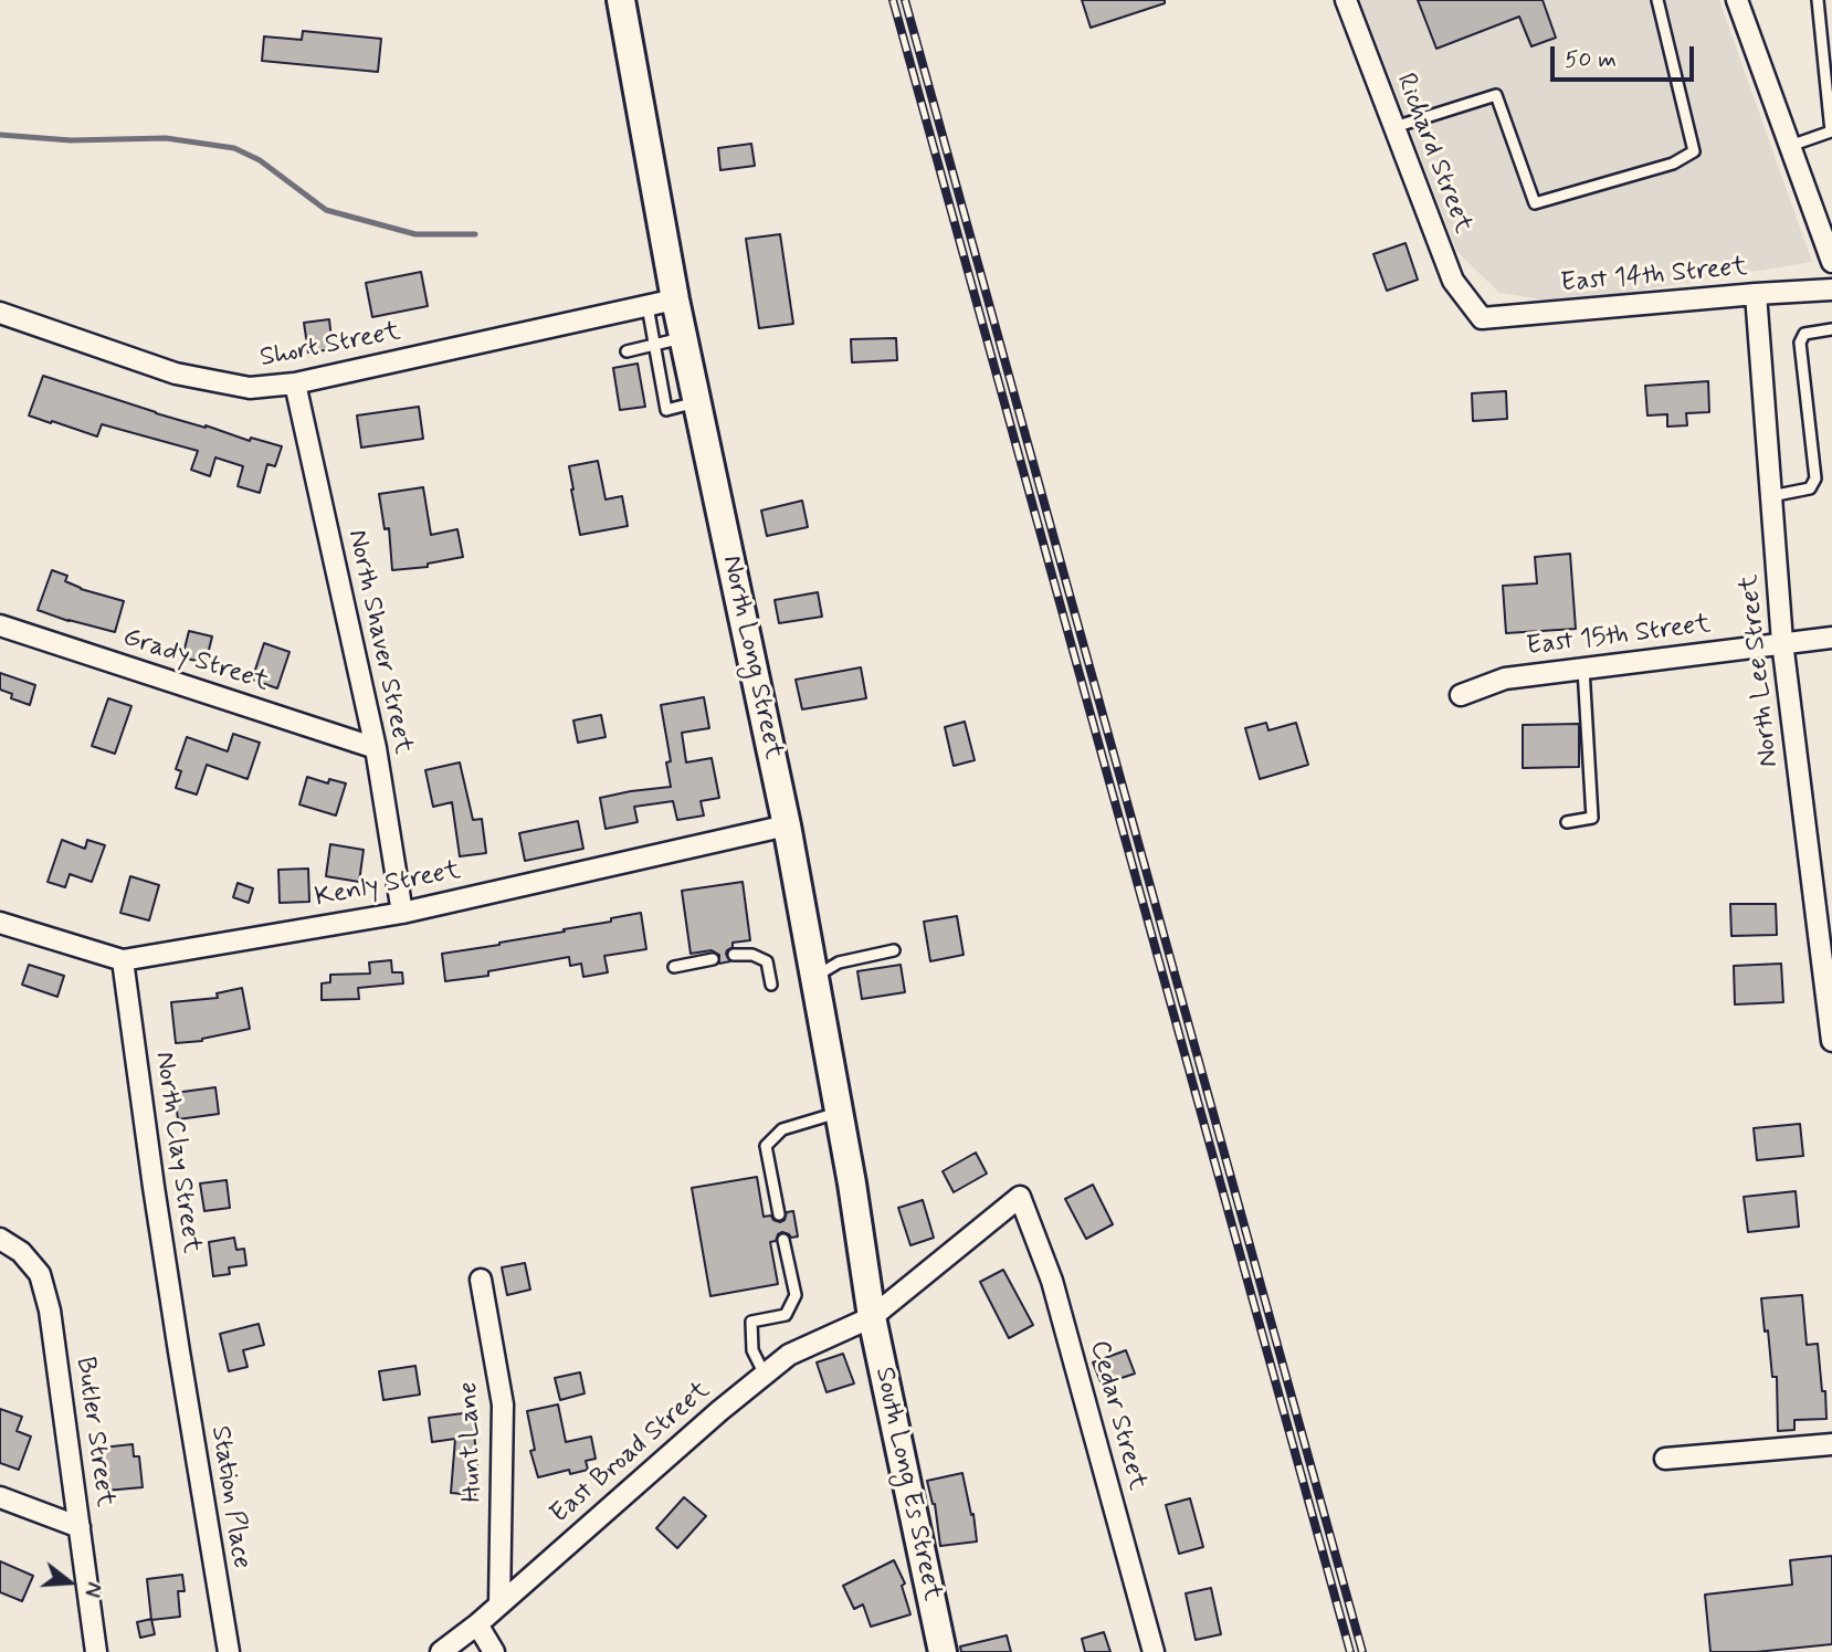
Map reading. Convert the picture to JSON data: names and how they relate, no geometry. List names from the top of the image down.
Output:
{
  "streets": {
    "street": [
      "Richard Street",
      "East 14th Street",
      "Short Street",
      "East 15th Street",
      "North Shaver Street",
      "North Long Street",
      "Grady Street",
      "North Lee Street",
      "Kenly Street",
      "North Clay Street",
      "Cedar Street",
      "Butler Street",
      "Hunt Lane",
      "East Broad Street",
      "South Long Es Street",
      "Station Place"
    ]
  },
  "crossings": [
    ["Richard Street", "East 14th Street"],
    ["East 14th Street", "North Lee Street"],
    ["Short Street", "North Shaver Street"],
    ["Short Street", "North Long Street"],
    ["East 15th Street", "North Lee Street"],
    ["North Shaver Street", "Grady Street"],
    ["North Shaver Street", "Kenly Street"],
    ["North Long Street", "Kenly Street"],
    ["North Long Street", "East Broad Street"],
    ["North Long Street", "South Long Es Street"],
    ["Kenly Street", "North Clay Street"],
    ["North Clay Street", "Station Place"],
    ["Cedar Street", "East Broad Street"],
    ["Hunt Lane", "East Broad Street"],
    ["East Broad Street", "South Long Es Street"]
  ],
  "scale_bar": "50 m",
  "north": "right"
}
